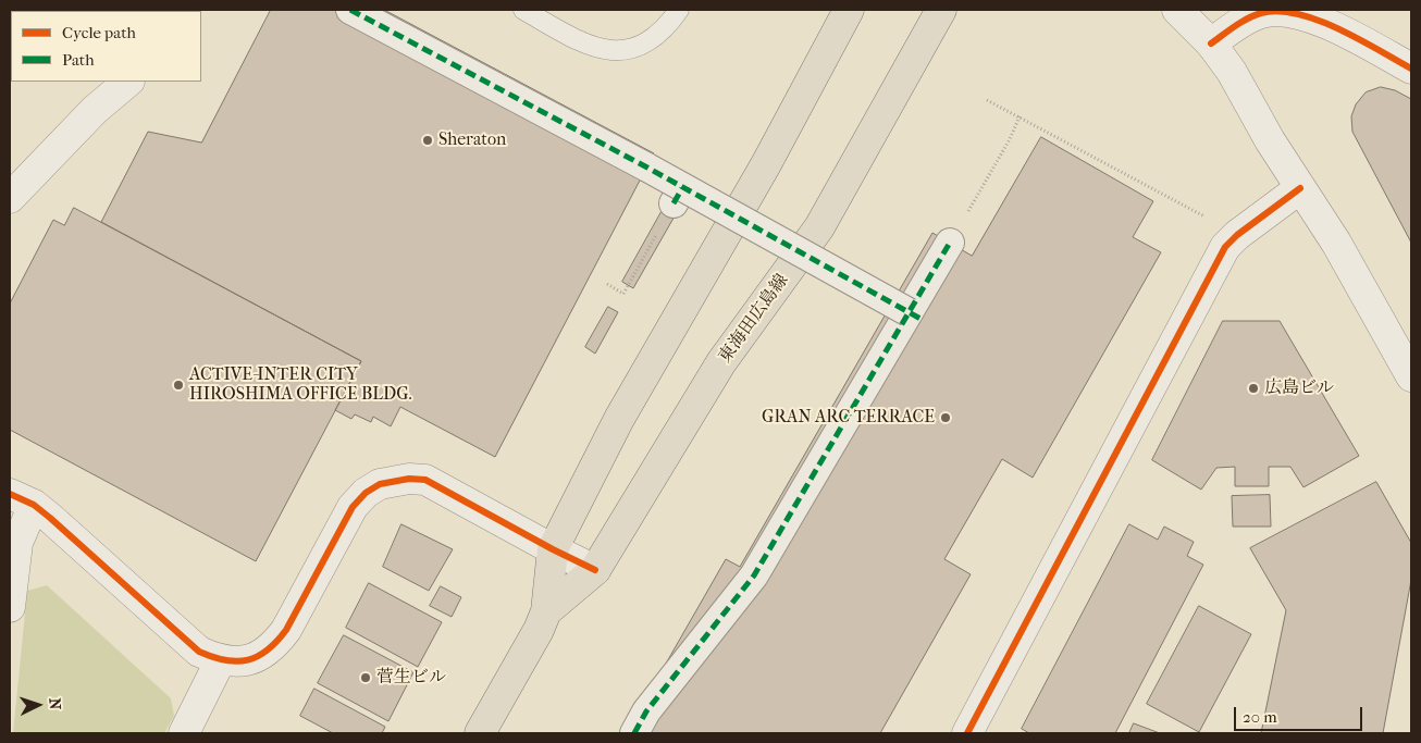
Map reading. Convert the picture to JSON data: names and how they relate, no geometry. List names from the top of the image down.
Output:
{
  "streets": {
    "main road": ["東海田広島線"]
  },
  "places": [
    "Sheraton",
    "ACTIVE-INTER CITY HIROSHIMA OFFICE BLDG.",
    "広島ビル",
    "GRAN ARC TERRACE",
    "菅生ビル"
  ],
  "legend": ["Cycle path", "Path"],
  "scale_bar": "20 m",
  "north": "right"
}
